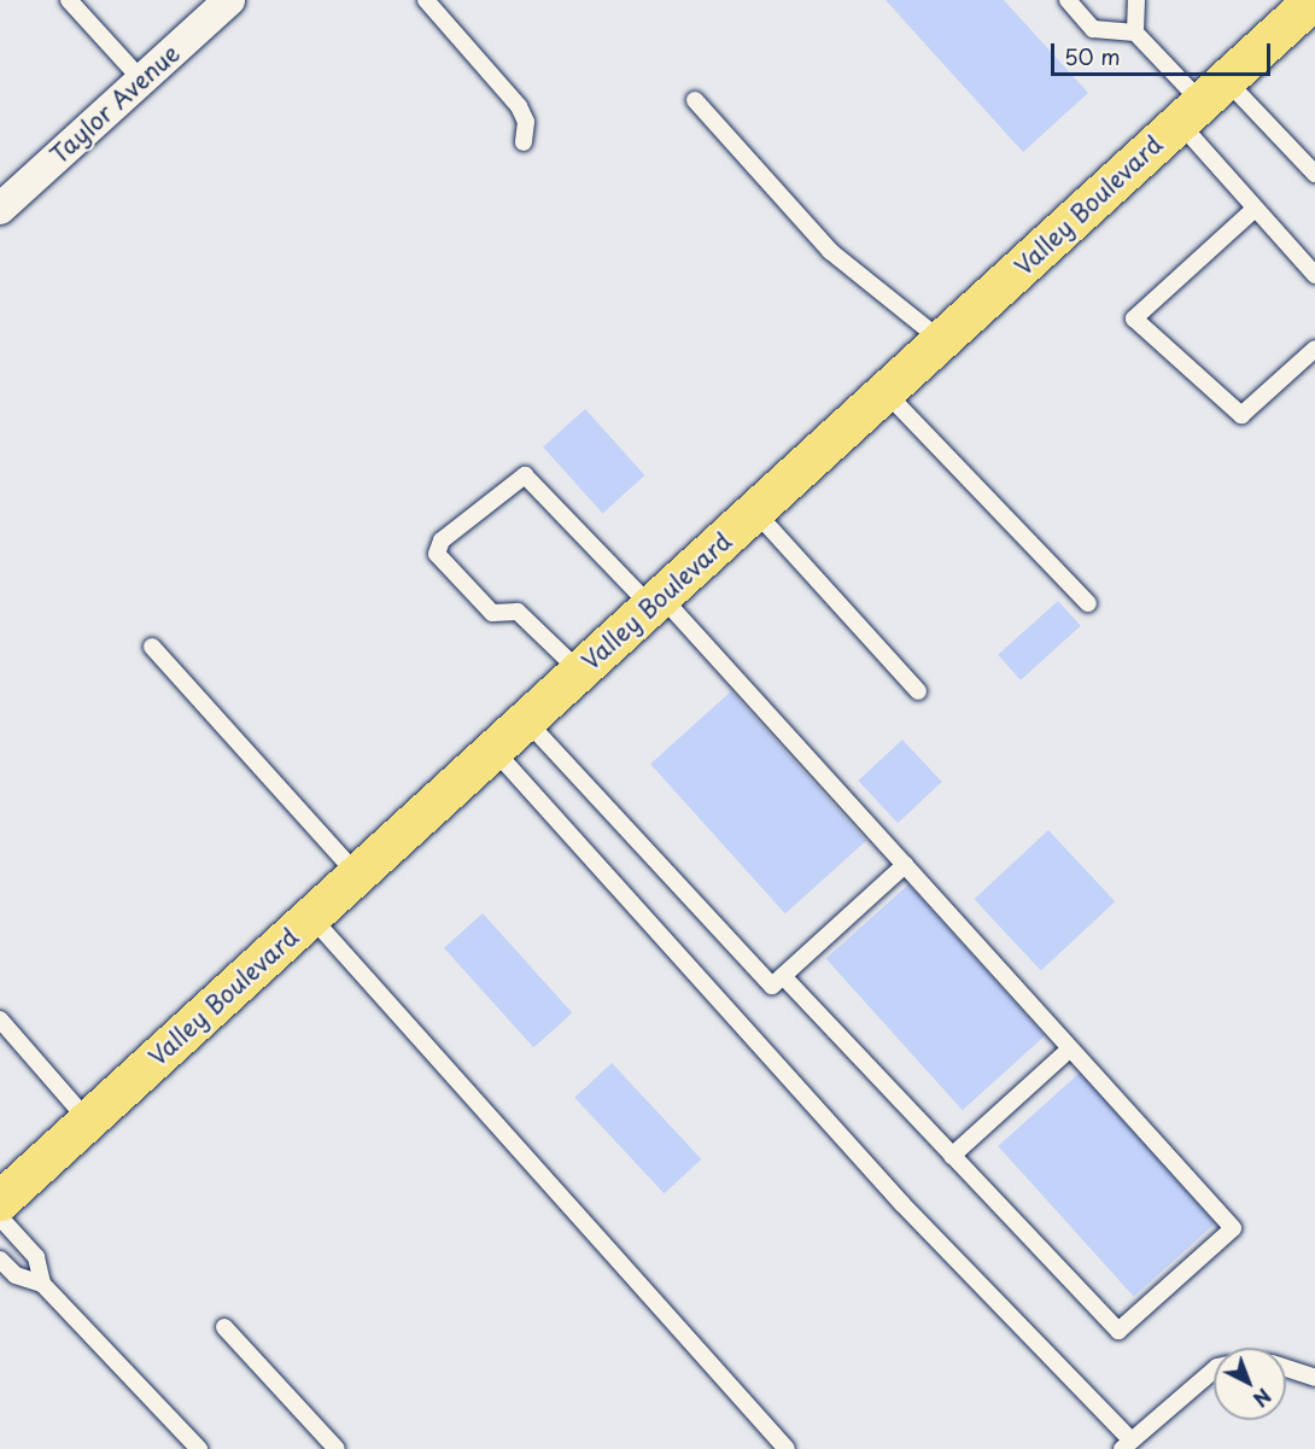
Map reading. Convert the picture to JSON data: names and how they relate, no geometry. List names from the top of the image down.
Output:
{
  "streets": {
    "main road": ["Valley Boulevard"],
    "street": ["Taylor Avenue"]
  },
  "scale_bar": "50 m",
  "north": "bottom right"
}
